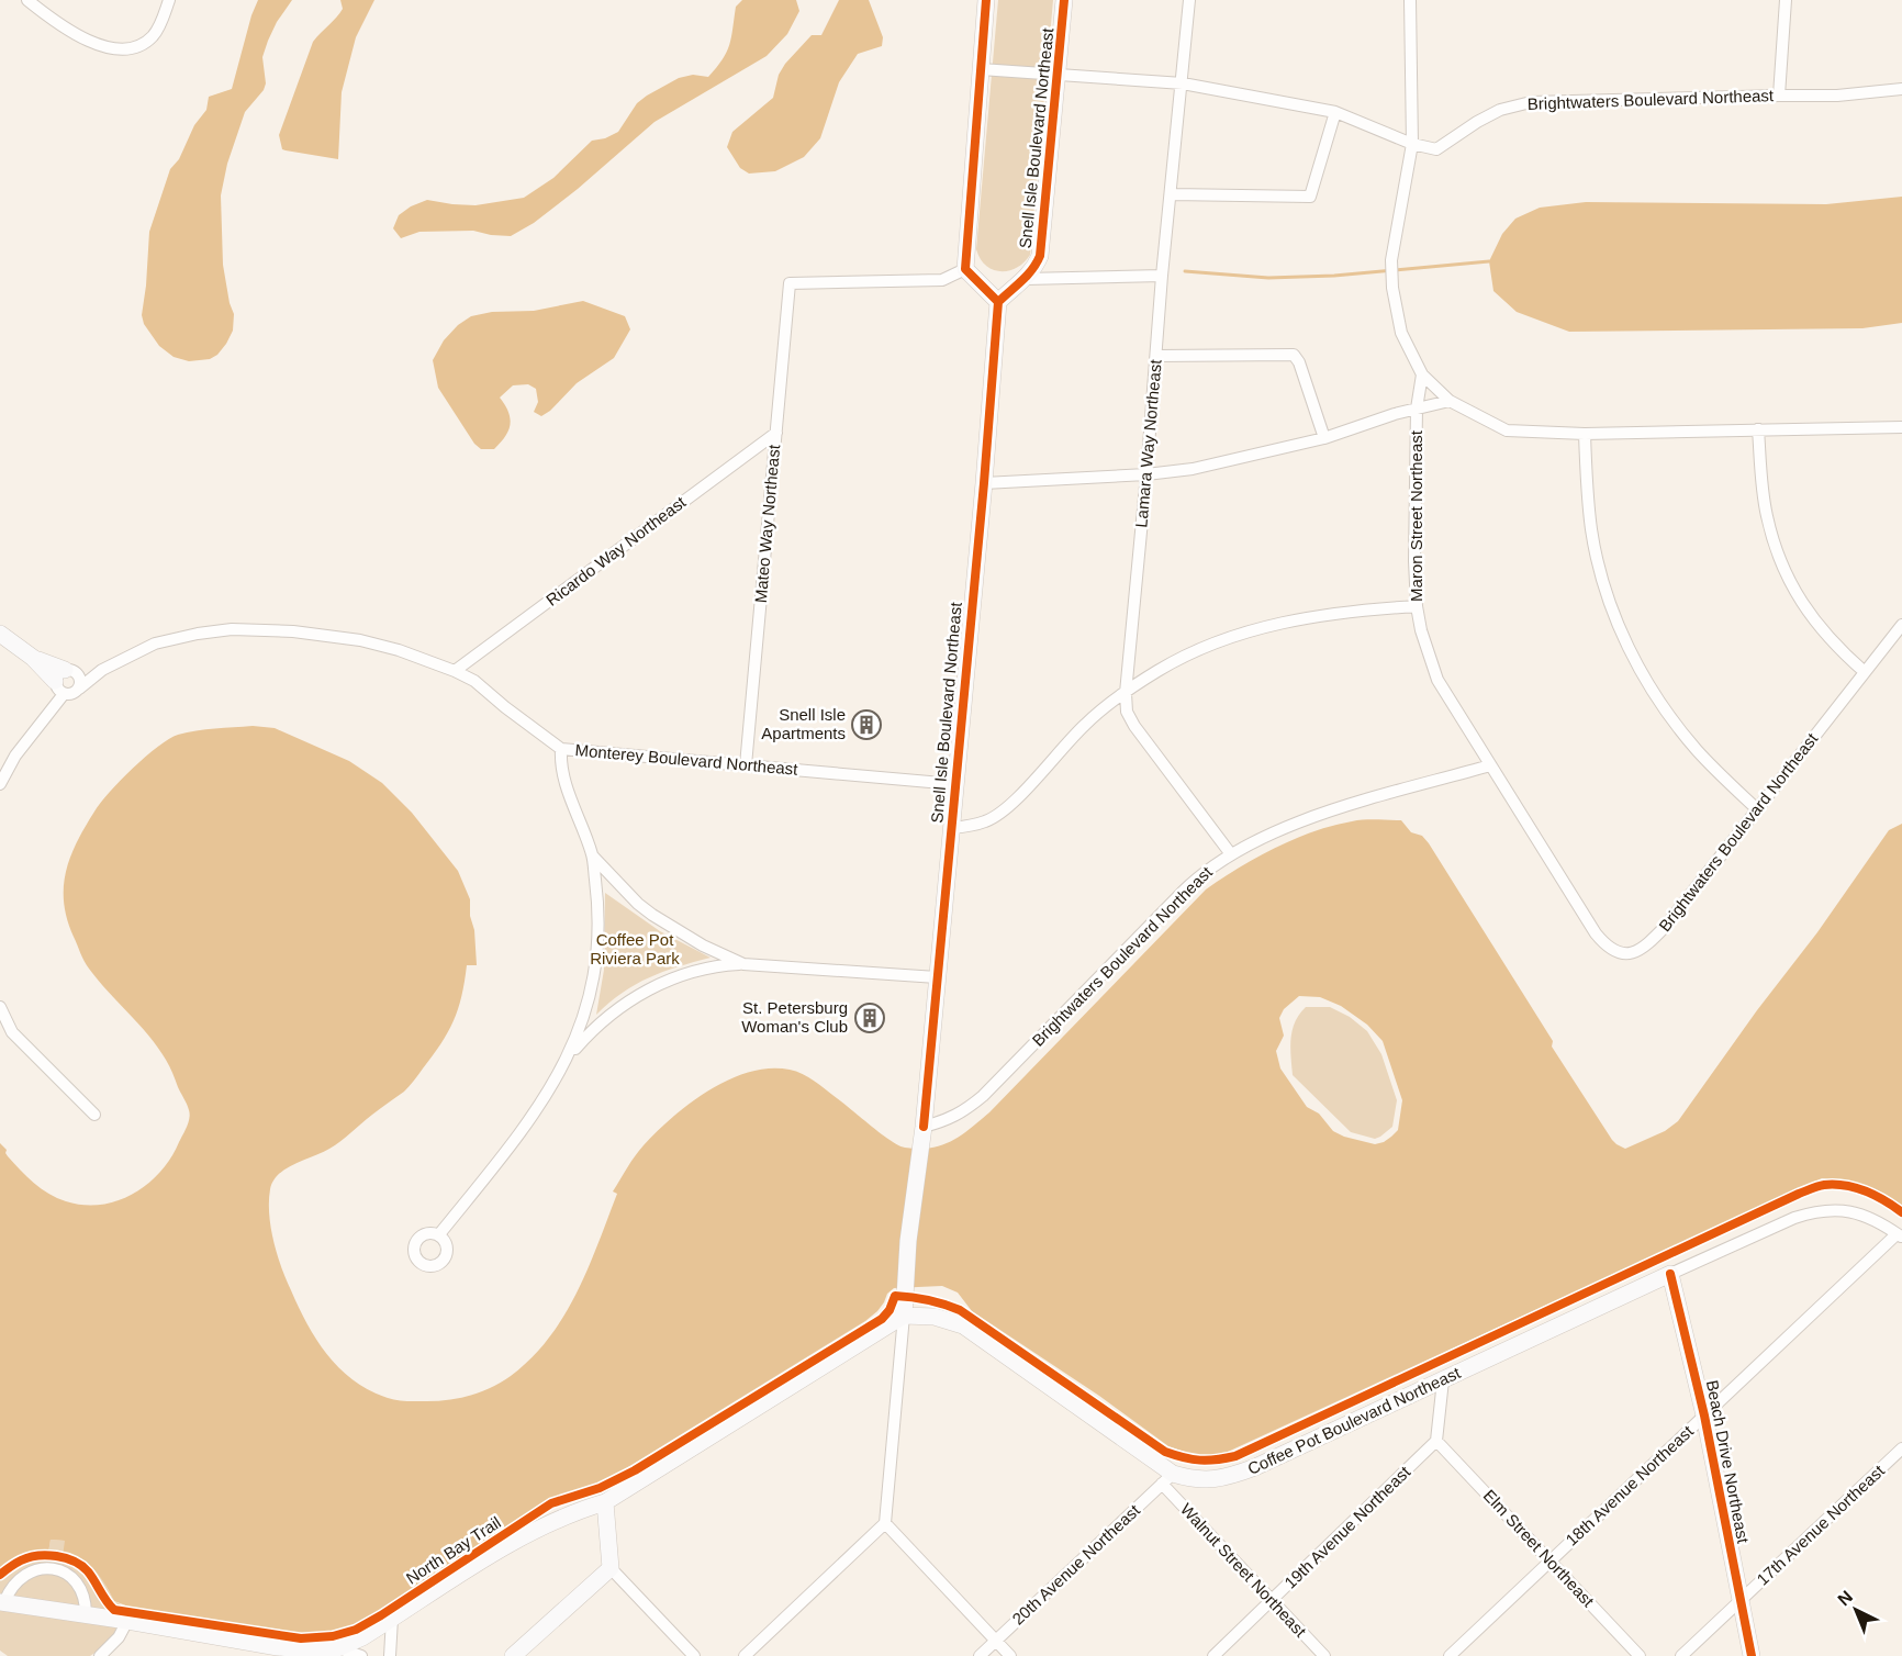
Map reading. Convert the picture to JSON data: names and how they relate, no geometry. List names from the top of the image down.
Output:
{
  "streets": {
    "street": [
      "Brightwaters Boulevard Northeast",
      "Snell Isle Boulevard Northeast",
      "Lamara Way Northeast",
      "Maron Street Northeast",
      "Mateo Way Northeast",
      "Ricardo Way Northeast",
      "Monterey Boulevard Northeast",
      "Coffee Pot Boulevard Northeast",
      "Beach Drive Northeast",
      "18th Avenue Northeast",
      "17th Avenue Northeast",
      "19th Avenue Northeast",
      "Elm Street Northeast",
      "20th Avenue Northeast",
      "Walnut Street Northeast"
    ],
    "cycle path": ["North Bay Trail"]
  },
  "crossings": [
    ["Brightwaters Boulevard Northeast", "Snell Isle Boulevard Northeast"],
    ["Brightwaters Boulevard Northeast", "Lamara Way Northeast"],
    ["Brightwaters Boulevard Northeast", "Maron Street Northeast"],
    ["Snell Isle Boulevard Northeast", "Monterey Boulevard Northeast"],
    ["Snell Isle Boulevard Northeast", "Coffee Pot Boulevard Northeast"],
    ["Mateo Way Northeast", "Ricardo Way Northeast"],
    ["Mateo Way Northeast", "Monterey Boulevard Northeast"],
    ["Ricardo Way Northeast", "Monterey Boulevard Northeast"],
    ["Coffee Pot Boulevard Northeast", "Beach Drive Northeast"],
    ["Coffee Pot Boulevard Northeast", "18th Avenue Northeast"],
    ["Coffee Pot Boulevard Northeast", "20th Avenue Northeast"],
    ["Coffee Pot Boulevard Northeast", "Walnut Street Northeast"],
    ["Beach Drive Northeast", "18th Avenue Northeast"],
    ["Beach Drive Northeast", "17th Avenue Northeast"],
    ["18th Avenue Northeast", "Elm Street Northeast"],
    ["19th Avenue Northeast", "Elm Street Northeast"],
    ["19th Avenue Northeast", "Walnut Street Northeast"],
    ["20th Avenue Northeast", "Walnut Street Northeast"]
  ],
  "parks": ["Coffee Pot Riviera Park"],
  "places": {
    "building": ["Snell Isle Apartments", "St. Petersburg Woman's Club"]
  },
  "north": "top left"
}
